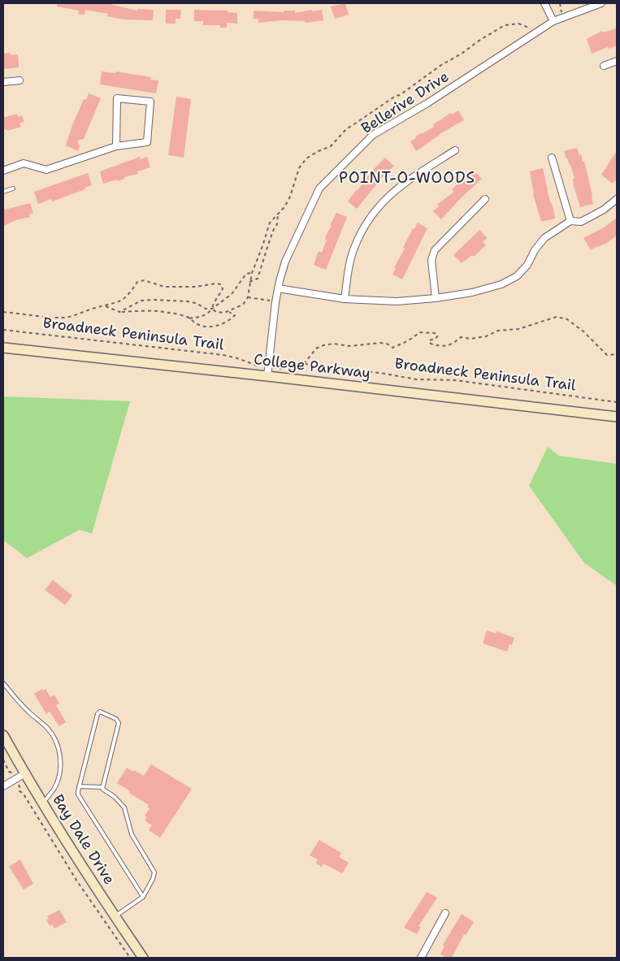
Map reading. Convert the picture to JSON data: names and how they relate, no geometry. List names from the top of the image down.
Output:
{
  "streets": {
    "main road": ["College Parkway", "Bay Dale Drive"],
    "street": ["Bellerive Drive"],
    "path": ["Broadneck Peninsula Trail"]
  },
  "crossings": [
    ["Bellerive Drive", "College Parkway"]
  ],
  "districts": ["POINT-O-WOODS"]
}
